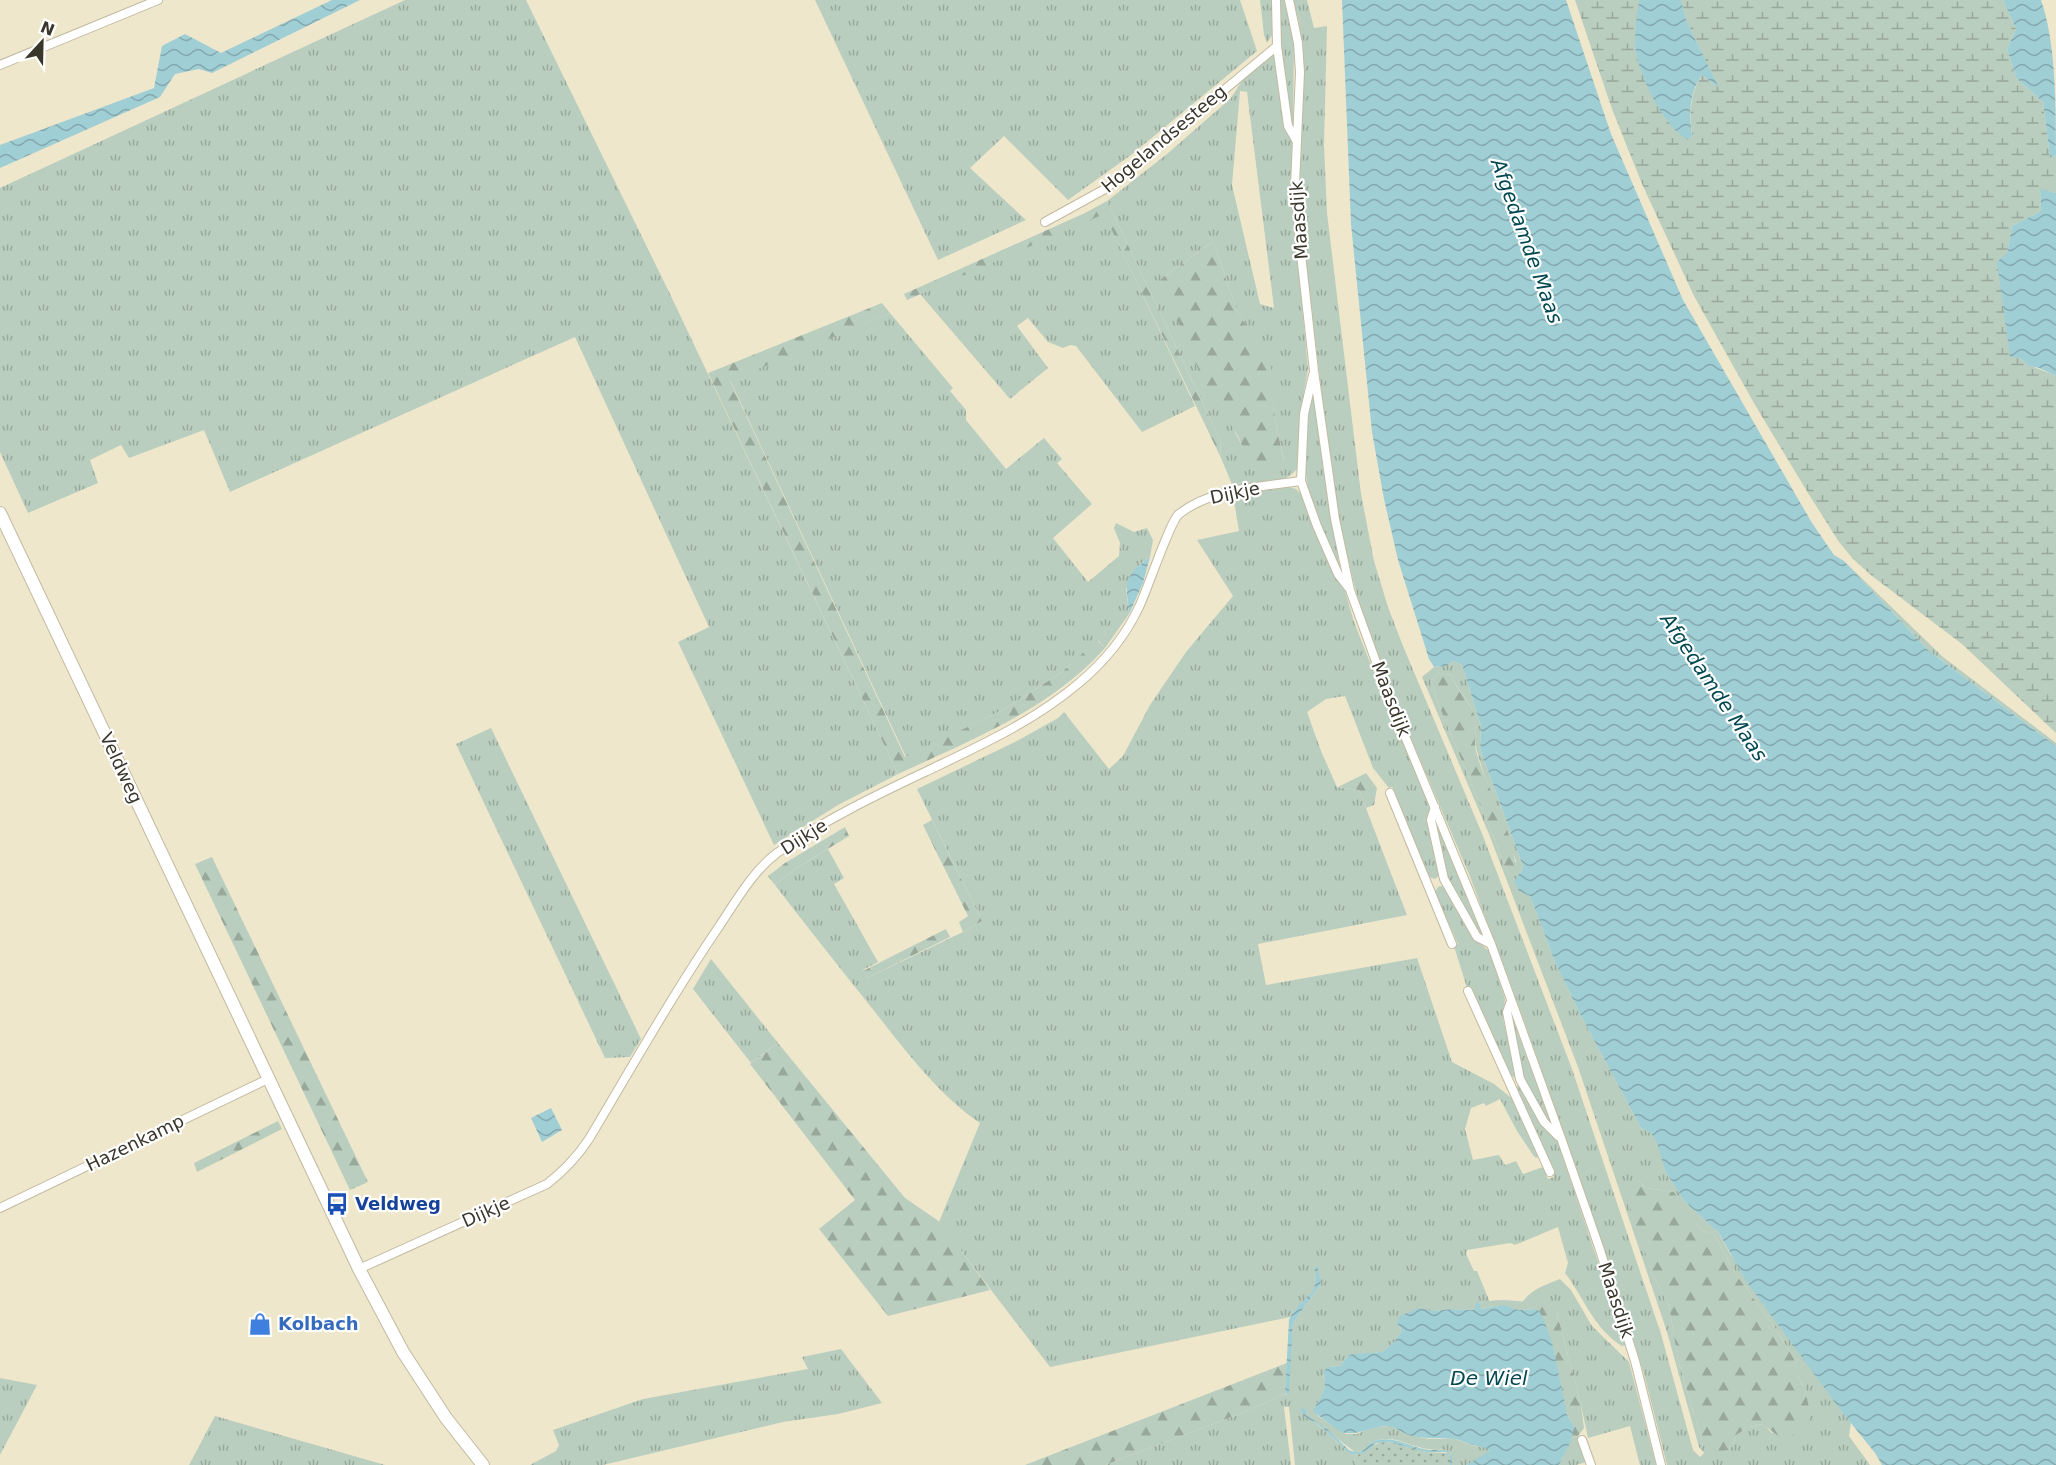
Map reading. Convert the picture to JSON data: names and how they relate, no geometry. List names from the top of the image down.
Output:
{
  "streets": {
    "street": [
      "Hogelandsesteeg",
      "Maasdijk",
      "Dijkje",
      "Veldweg",
      "Hazenkamp"
    ]
  },
  "crossings": [
    ["Hogelandsesteeg", "Maasdijk"],
    ["Maasdijk", "Dijkje"],
    ["Dijkje", "Veldweg"],
    ["Veldweg", "Hazenkamp"]
  ],
  "water": ["Afgedamde Maas", "De Wiel"],
  "places": {
    "bus stop": ["Veldweg"],
    "shop": ["Kolbach"]
  },
  "north": "top"
}
